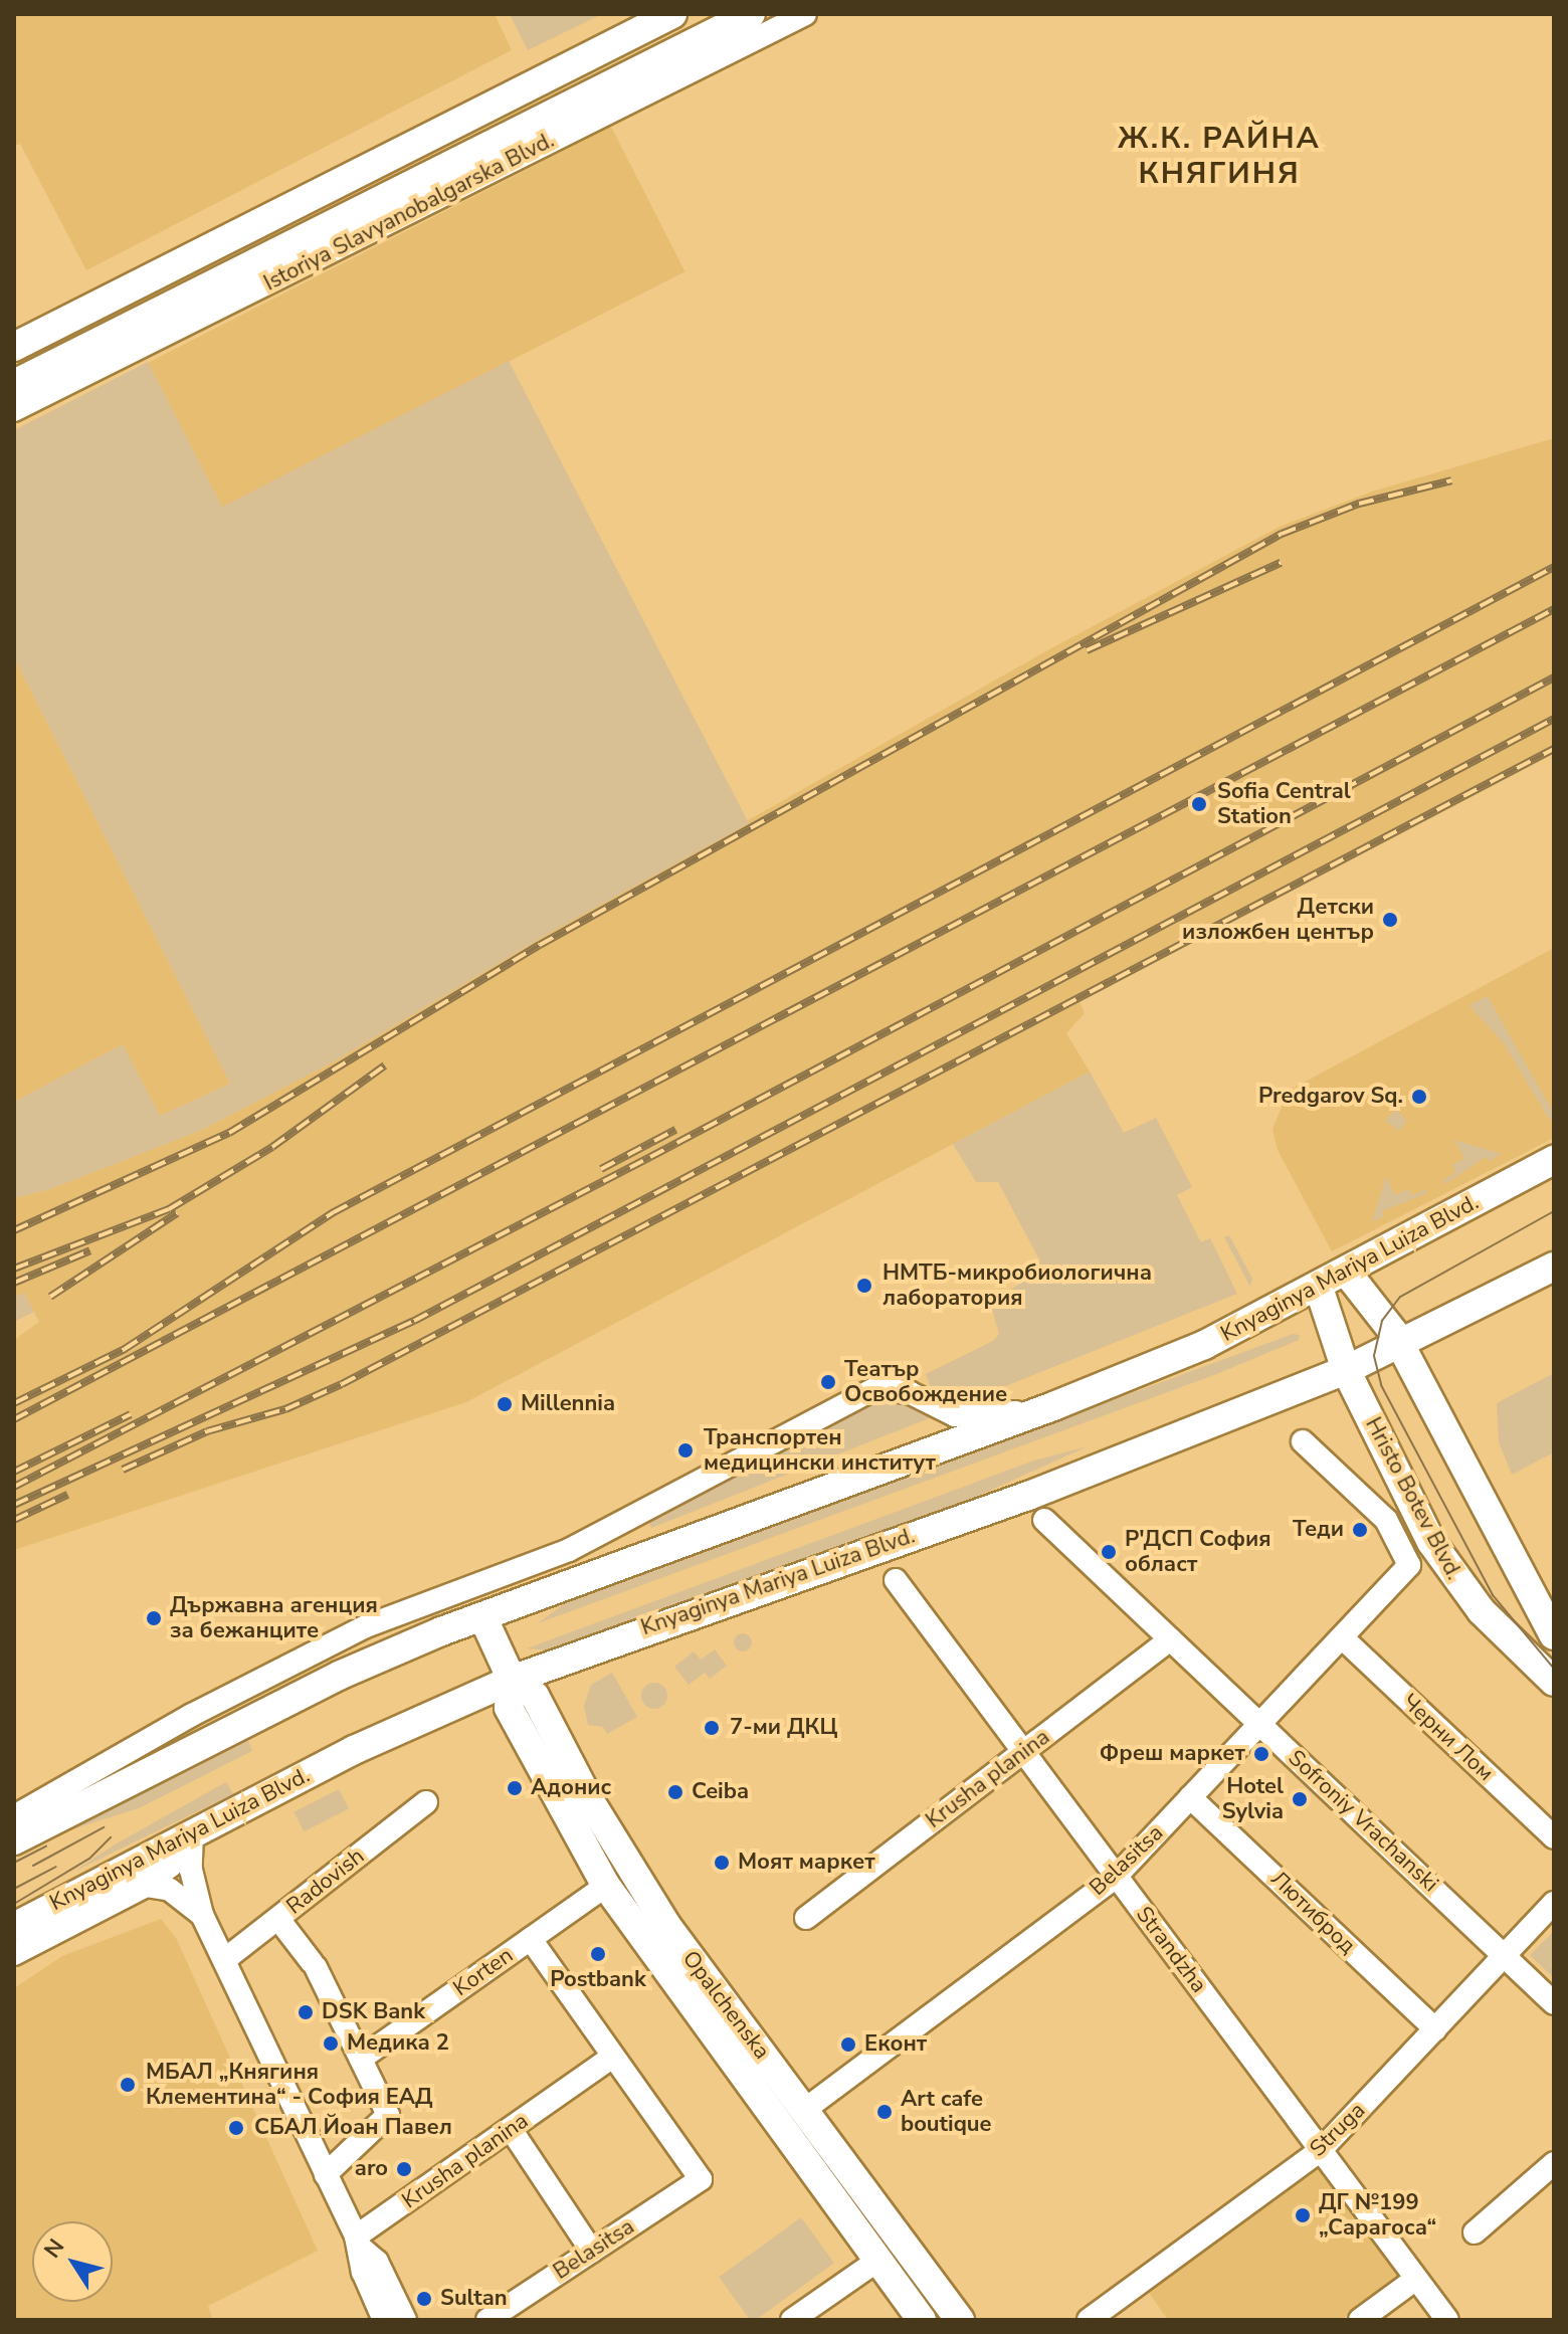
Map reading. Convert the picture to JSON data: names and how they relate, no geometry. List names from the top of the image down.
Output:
{
  "streets": {
    "main road": [
      "Istoriya Slavyanobalgarska Blvd.",
      "Knyaginya Mariya Luiza Blvd.",
      "Hristo Botev Blvd.",
      "Opalchenska"
    ],
    "street": [
      "Черни Лом",
      "Krusha planina",
      "Sofroniy Vrachanski",
      "Belasitsa",
      "Radovish",
      "Лютиброд",
      "Strandzha",
      "Korten",
      "Struga"
    ]
  },
  "crossings": [
    ["Knyaginya Mariya Luiza Blvd.", "Hristo Botev Blvd."],
    ["Knyaginya Mariya Luiza Blvd.", "Opalchenska"],
    ["Hristo Botev Blvd.", "Belasitsa"],
    ["Черни Лом", "Belasitsa"],
    ["Krusha planina", "Sofroniy Vrachanski"],
    ["Krusha planina", "Belasitsa"],
    ["Krusha planina", "Strandzha"],
    ["Sofroniy Vrachanski", "Belasitsa"],
    ["Sofroniy Vrachanski", "Struga"],
    ["Belasitsa", "Лютиброд"],
    ["Belasitsa", "Strandzha"],
    ["Belasitsa", "Opalchenska"],
    ["Лютиброд", "Struga"],
    ["Strandzha", "Struga"],
    ["Korten", "Opalchenska"]
  ],
  "districts": ["Ж.К. РАЙНА КНЯГИНЯ"],
  "places": [
    "Sofia Central Station",
    "Детски изложбен център",
    "Predgarov Sq.",
    "НМТБ-микробиологична лаборатория",
    "Театър Освобождение",
    "Millennia",
    "Транспортен медицински институт",
    "Теди",
    "Р'ДСП София област",
    "Държавна агенция за бежанците",
    "7-ми ДКЦ",
    "Фреш маркет",
    "Адонис",
    "Ceiba",
    "Hotel Sylvia",
    "Моят маркет",
    "Postbank",
    "DSK Bank",
    "Медика 2",
    "Еконт",
    "МБАЛ „Княгиня Клементина“ - София ЕАД",
    "Art cafe boutique",
    "СБАЛ Йоан Павел",
    "aro",
    "ДГ №199 „Сарагоса“",
    "Sultan"
  ],
  "north": "top left"
}
